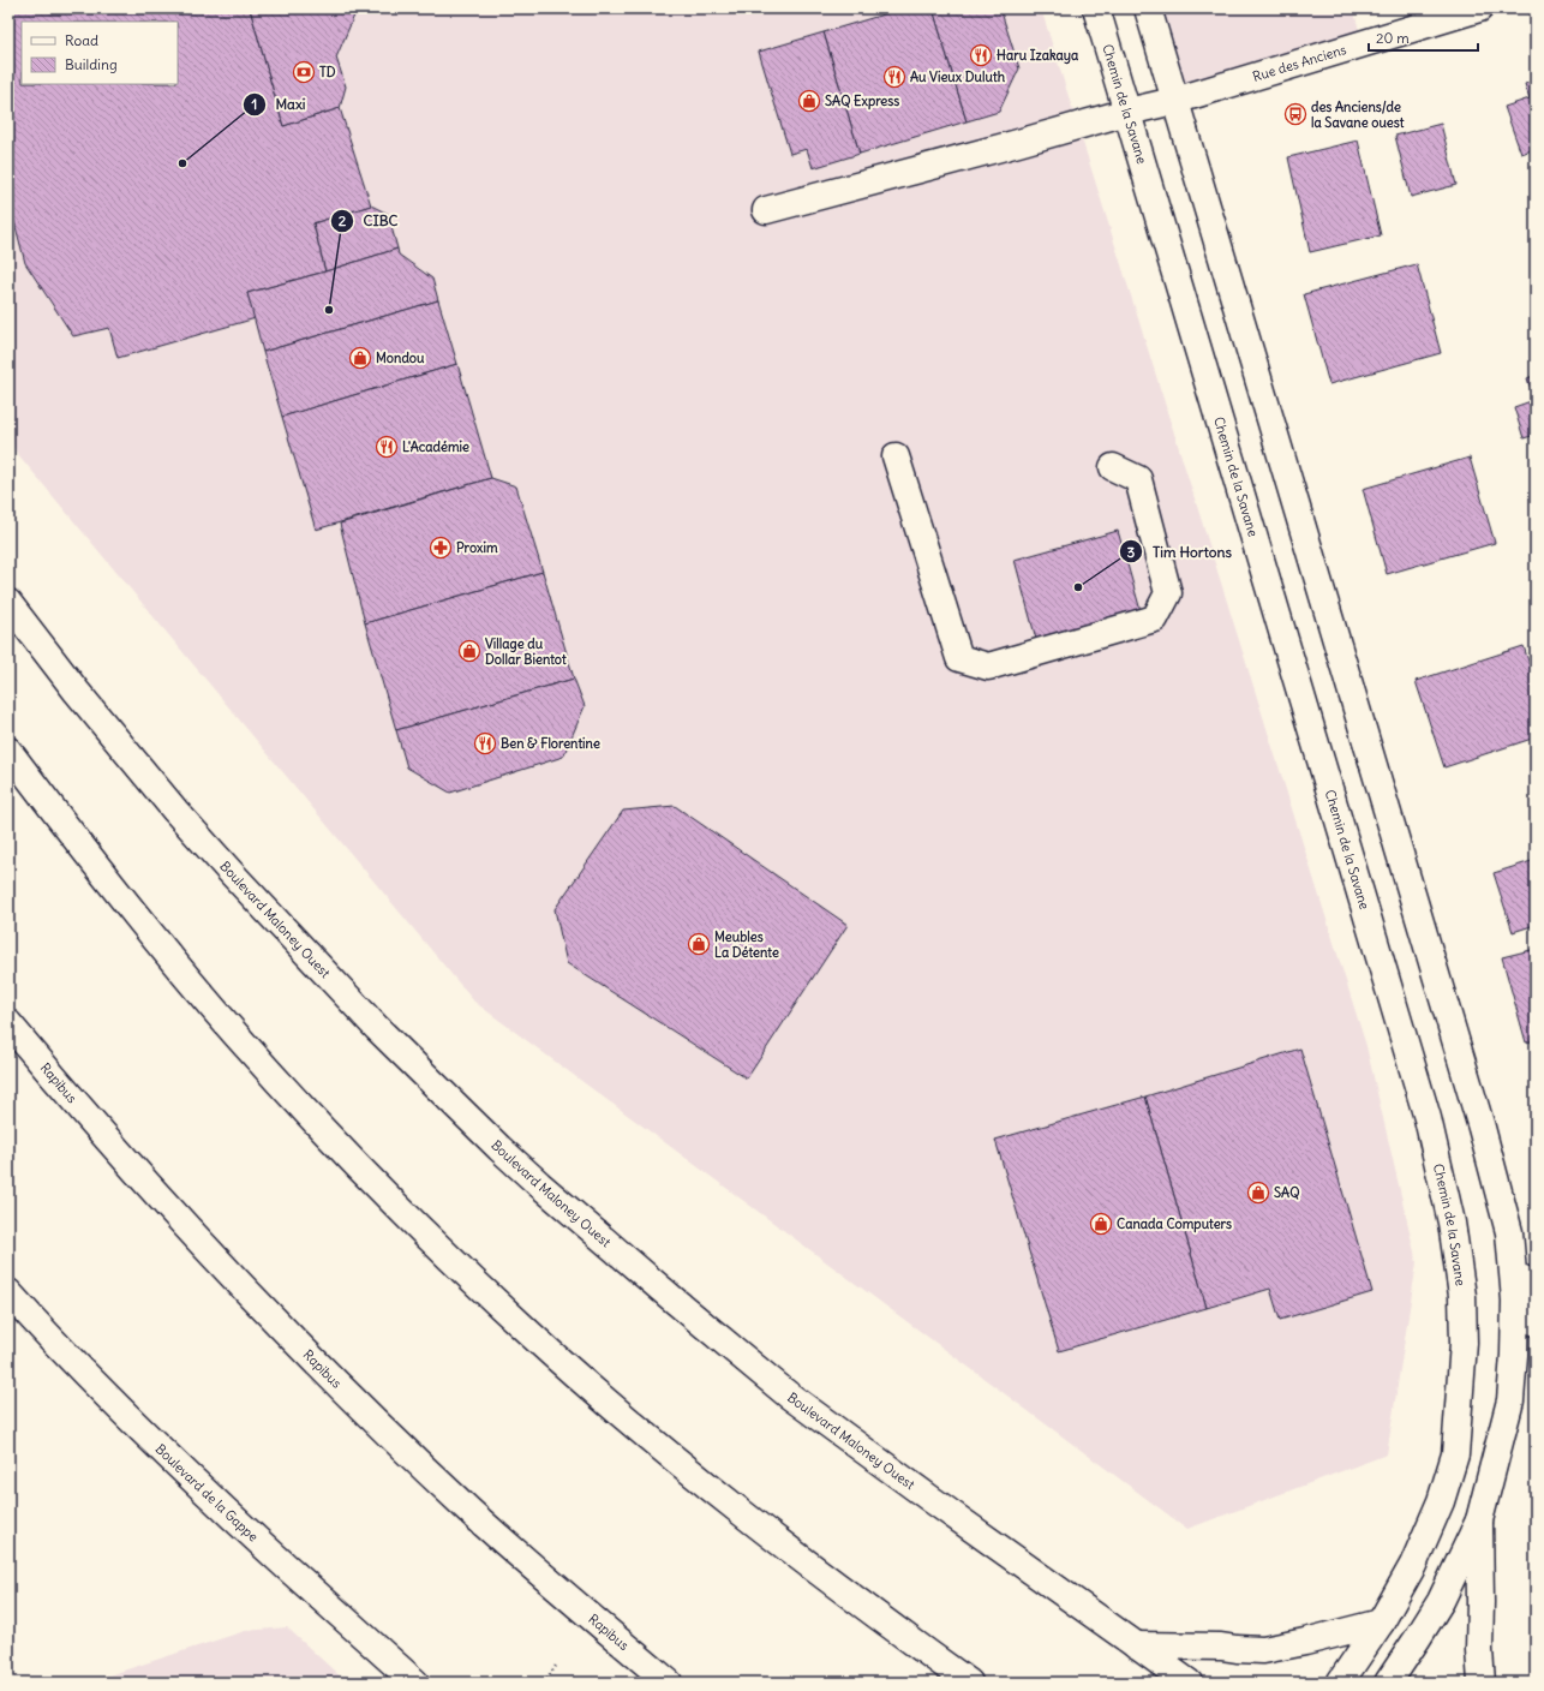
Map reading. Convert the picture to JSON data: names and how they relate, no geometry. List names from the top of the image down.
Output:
{
  "streets": {
    "main road": [
      "Rue des Anciens",
      "Chemin de la Savane",
      "Boulevard Maloney Ouest",
      "Rapibus",
      "Boulevard de la Gappe"
    ]
  },
  "crossings": [
    ["Rue des Anciens", "Chemin de la Savane"]
  ],
  "places": {
    "restaurant": [
      "Haru Izakaya",
      "Au Vieux Duluth",
      "L'Académie",
      "Ben & Florentine"
    ],
    "bank": ["TD"],
    "shop": [
      "SAQ Express",
      "Mondou",
      "Village du Dollar Bientot",
      "Meubles La Détente",
      "SAQ",
      "Canada Computers"
    ],
    "bus stop": ["des Anciens/de la Savane ouest"],
    "other": ["Maxi", "CIBC", "Tim Hortons"],
    "pharmacy": ["Proxim"]
  },
  "legend": ["Road", "Building"],
  "scale_bar": "20 m"
}
